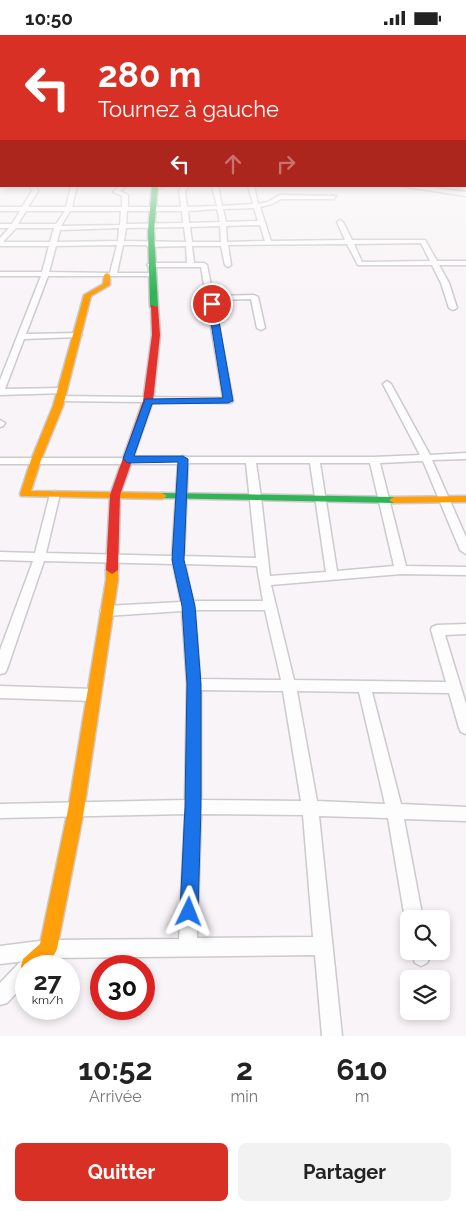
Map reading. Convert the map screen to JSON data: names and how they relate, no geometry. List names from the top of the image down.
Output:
{
  "page": {
    "status": "10:50",
    "turn": ["280 m", "Tournez à gauche"],
    "speed": "27 km/h",
    "limit": "30",
    "eta": [
      "10:52",
      "Arrivée",
      "2",
      "min",
      "610",
      "m"
    ],
    "buttons": ["Quitter", "Partager"]
  }
}
